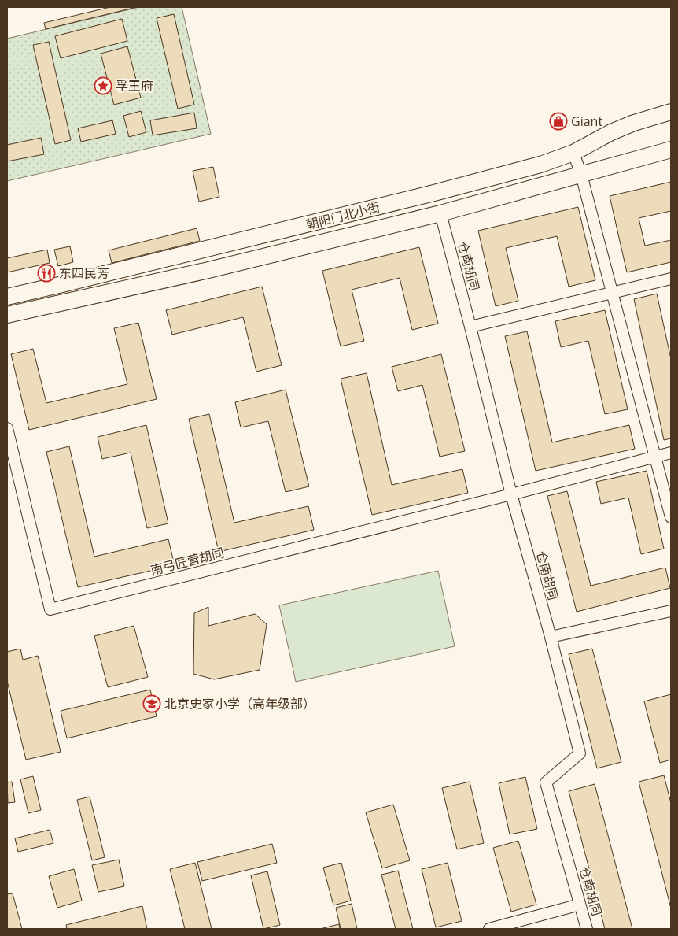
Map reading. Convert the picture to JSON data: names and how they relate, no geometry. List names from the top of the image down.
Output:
{
  "streets": {
    "main road": ["朝阳门北小街"],
    "street": ["仓南胡同", "南弓匠营胡同"]
  },
  "crossings": [
    ["朝阳门北小街", "仓南胡同"],
    ["仓南胡同", "南弓匠营胡同"]
  ],
  "places": {
    "place": ["孚王府"],
    "shop": ["Giant"],
    "restaurant": ["东四民芳"],
    "school or university": ["北京史家小学（高年级部）"]
  }
}
